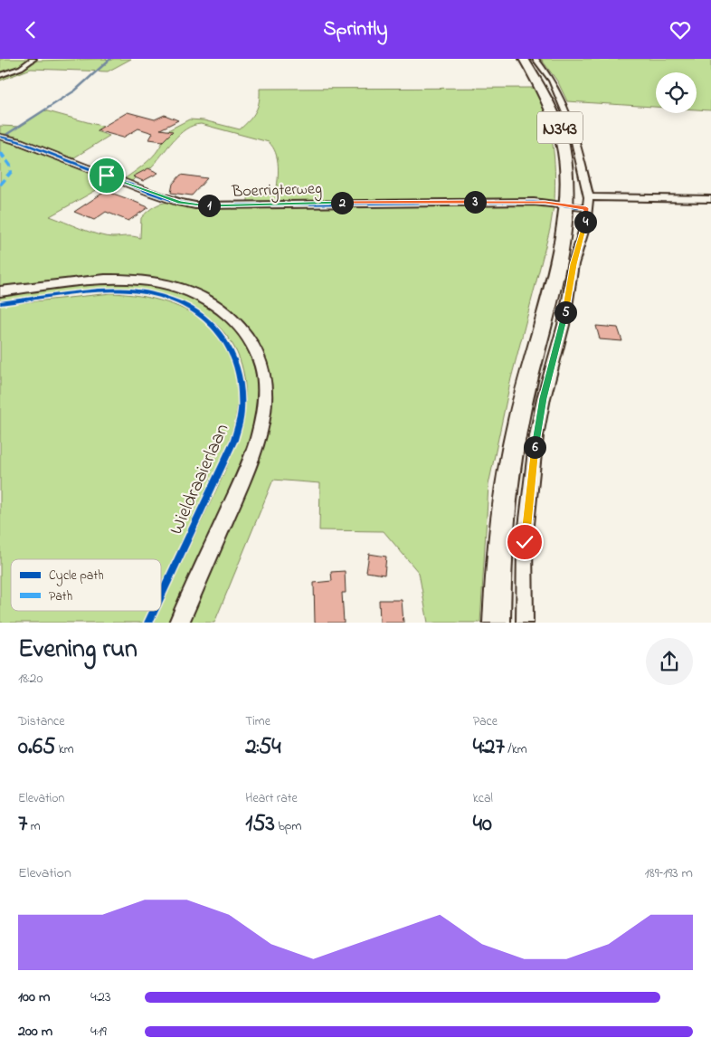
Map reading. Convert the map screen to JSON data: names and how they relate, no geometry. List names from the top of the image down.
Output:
{
  "streets": {
    "main road": ["N343"],
    "street": ["Boerrigterweg", "Wieldraaierlaan"]
  },
  "crossings": [
    ["N343", "Boerrigterweg"]
  ],
  "legend": ["Cycle path", "Path"],
  "page": {
    "header": "Sprintly",
    "pins": [
      "3",
      "2",
      "1",
      "4",
      "5",
      "6"
    ],
    "heading": ["Evening run", "18:20"],
    "stats": [
      ["Distance", "0.65 km"],
      ["Time", "2:54"],
      ["Pace", "4:27 /km"],
      ["Elevation", "7 m"],
      ["Heart rate", "153 bpm"],
      ["kcal", "40"]
    ],
    "chart": ["Elevation", "189–193 m"],
    "list": [
      {
        "name": "100 m",
        "note": "4:23"
      },
      {
        "name": "200 m",
        "note": "4:19"
      }
    ]
  }
}
